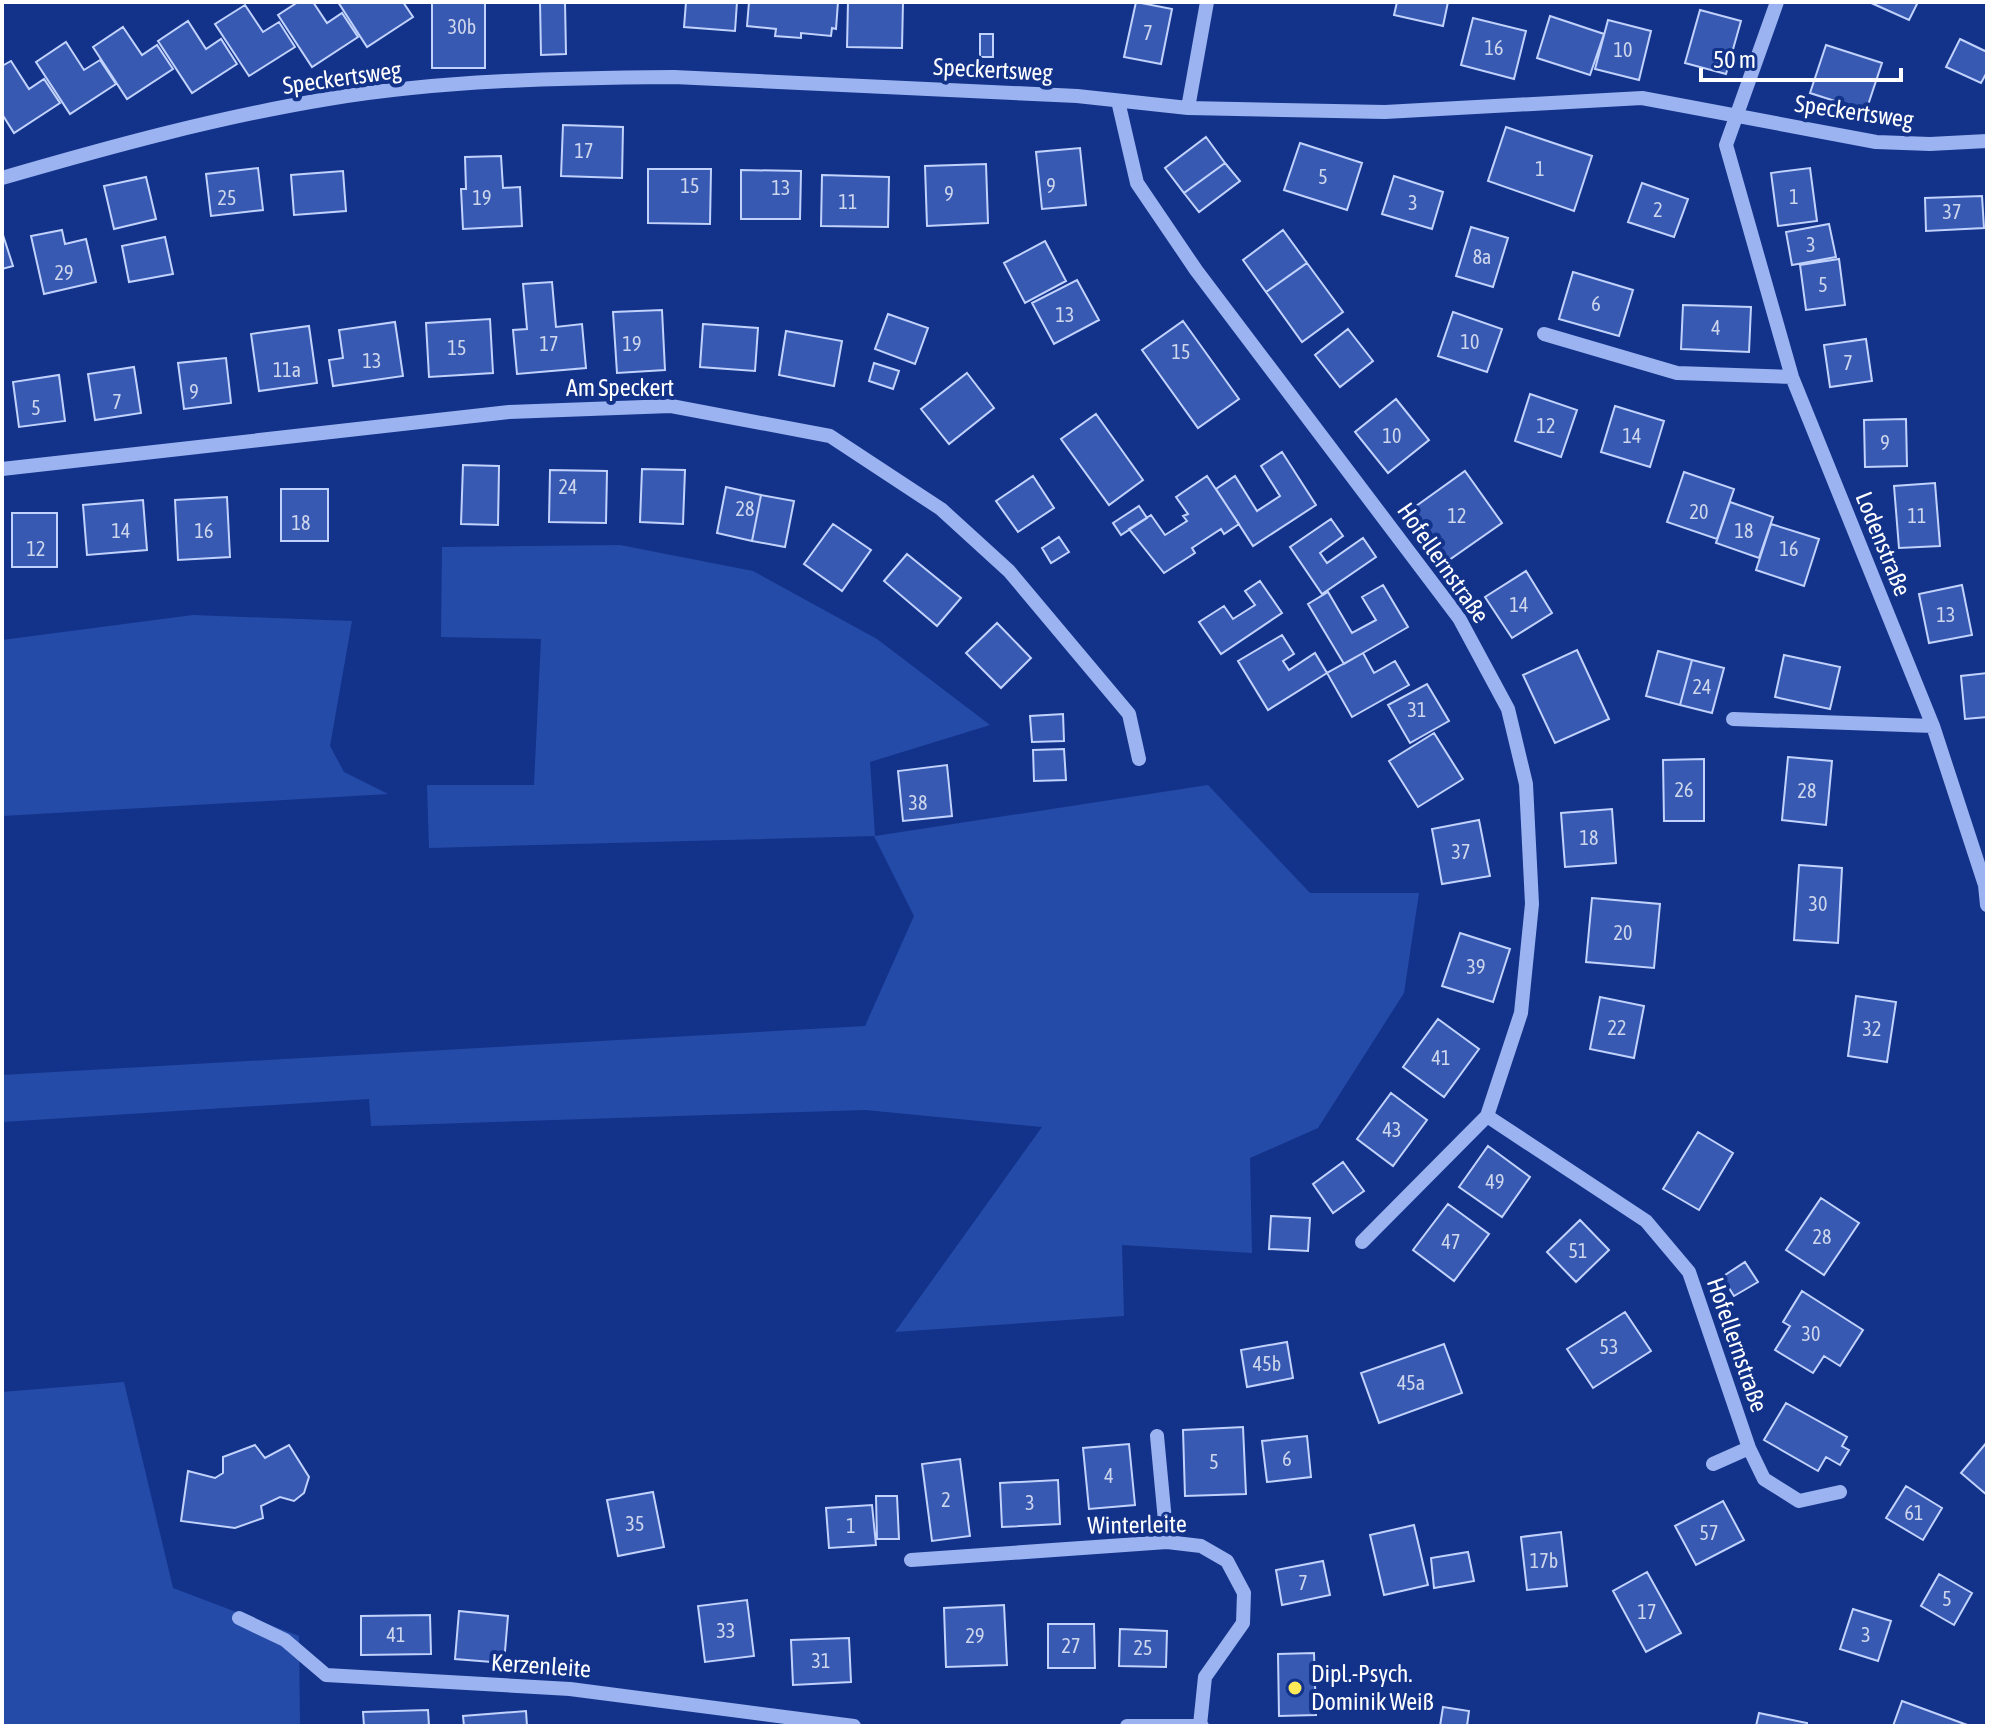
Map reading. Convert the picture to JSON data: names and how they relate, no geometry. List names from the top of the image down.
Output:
{
  "streets": {
    "street": [
      "Speckertsweg",
      "Am Speckert",
      "Lodenstraße",
      "Hofellernstraße",
      "Winterleite",
      "Kerzenleite"
    ]
  },
  "crossings": [
    ["Speckertsweg", "Lodenstraße"],
    ["Speckertsweg", "Hofellernstraße"]
  ],
  "places": ["Dipl.-Psych. Dominik Weiß"],
  "house_numbers": [
    "30b",
    "7",
    "16",
    "10",
    "17",
    "1",
    "5",
    "15",
    "9",
    "13",
    "9",
    "1",
    "25",
    "19",
    "11",
    "3",
    "2",
    "37",
    "3",
    "8a",
    "29",
    "5",
    "6",
    "13",
    "4",
    "10",
    "17",
    "19",
    "15",
    "15",
    "13",
    "7",
    "11a",
    "9",
    "7",
    "5",
    "12",
    "10",
    "14",
    "9",
    "24",
    "28",
    "20",
    "12",
    "11",
    "18",
    "14",
    "16",
    "18",
    "12",
    "16",
    "14",
    "13",
    "24",
    "31",
    "26",
    "28",
    "38",
    "18",
    "37",
    "30",
    "20",
    "39",
    "22",
    "32",
    "41",
    "43",
    "49",
    "28",
    "47",
    "51",
    "30",
    "53",
    "45b",
    "45a",
    "6",
    "5",
    "4",
    "2",
    "3",
    "61",
    "35",
    "1",
    "57",
    "17b",
    "7",
    "5",
    "17",
    "33",
    "41",
    "3",
    "29",
    "27",
    "25",
    "31"
  ],
  "scale_bar": "50 m"
}
